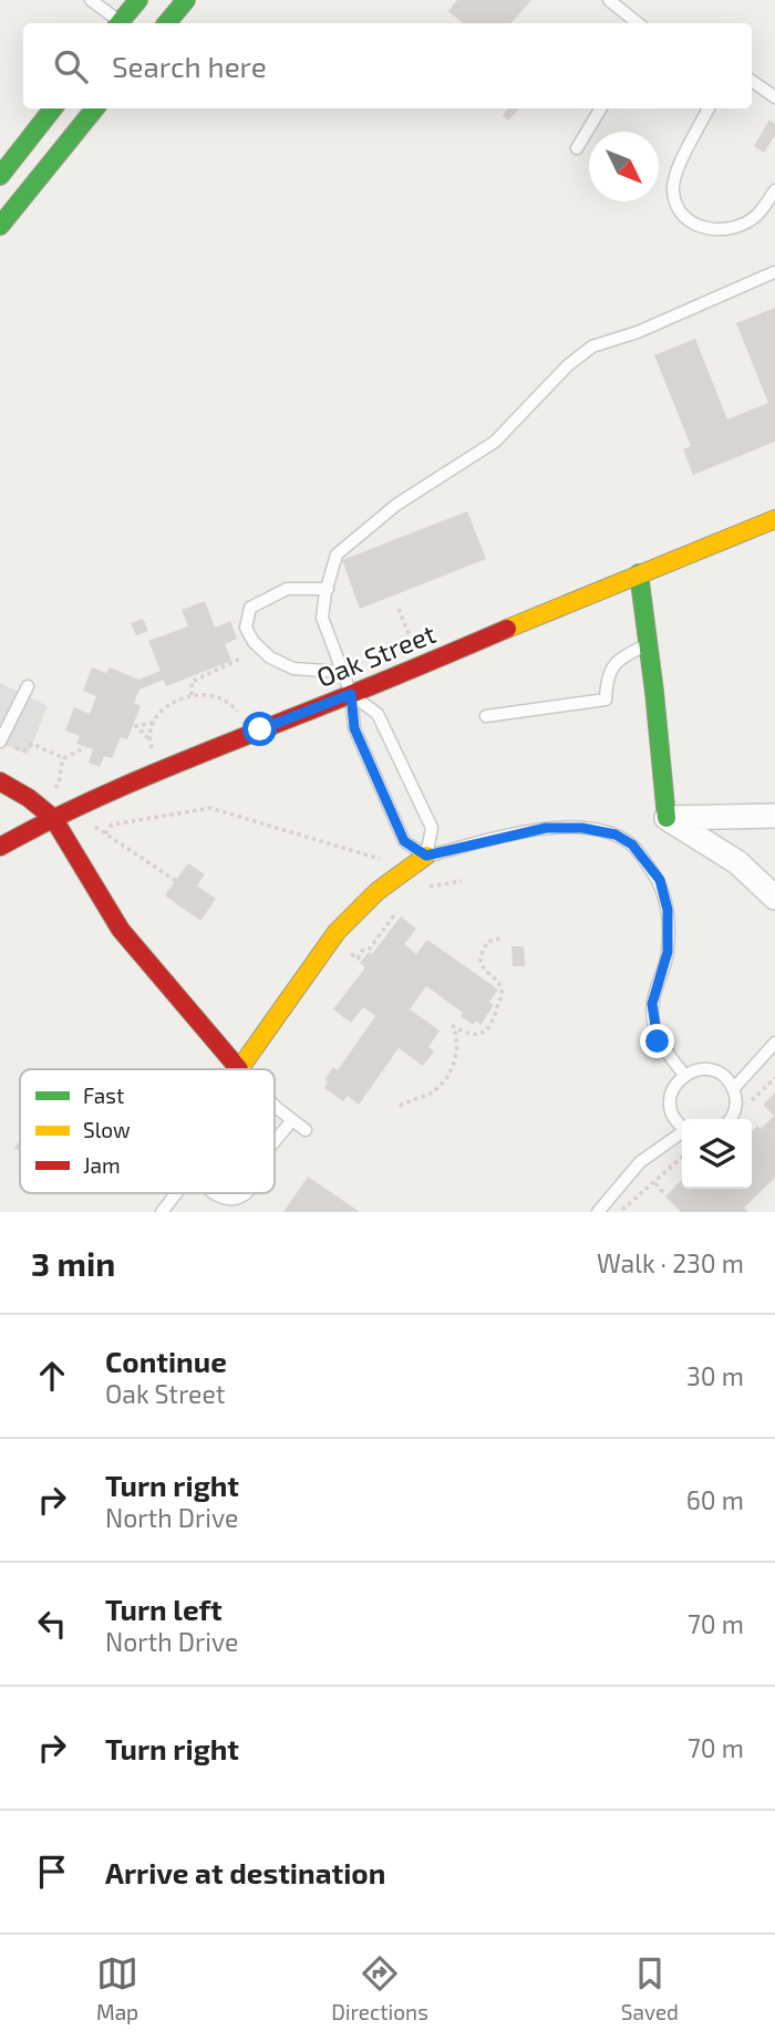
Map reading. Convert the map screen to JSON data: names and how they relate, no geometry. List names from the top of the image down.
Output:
{
  "streets": {
    "main road": ["Oak Street"]
  },
  "legend": ["Fast", "Slow", "Jam"],
  "north": "bottom right",
  "page": {
    "search": "Search here",
    "heading": ["3 min", "Walk · 230 m"],
    "list": [
      ["Continue", "Oak Street", "30 m"],
      ["Turn right", "North Drive", "60 m"],
      ["Turn left", "North Drive", "70 m"],
      ["Turn right", "70 m"],
      "Arrive at destination"
    ],
    "nav": ["Map", "Directions", "Saved"]
  }
}
